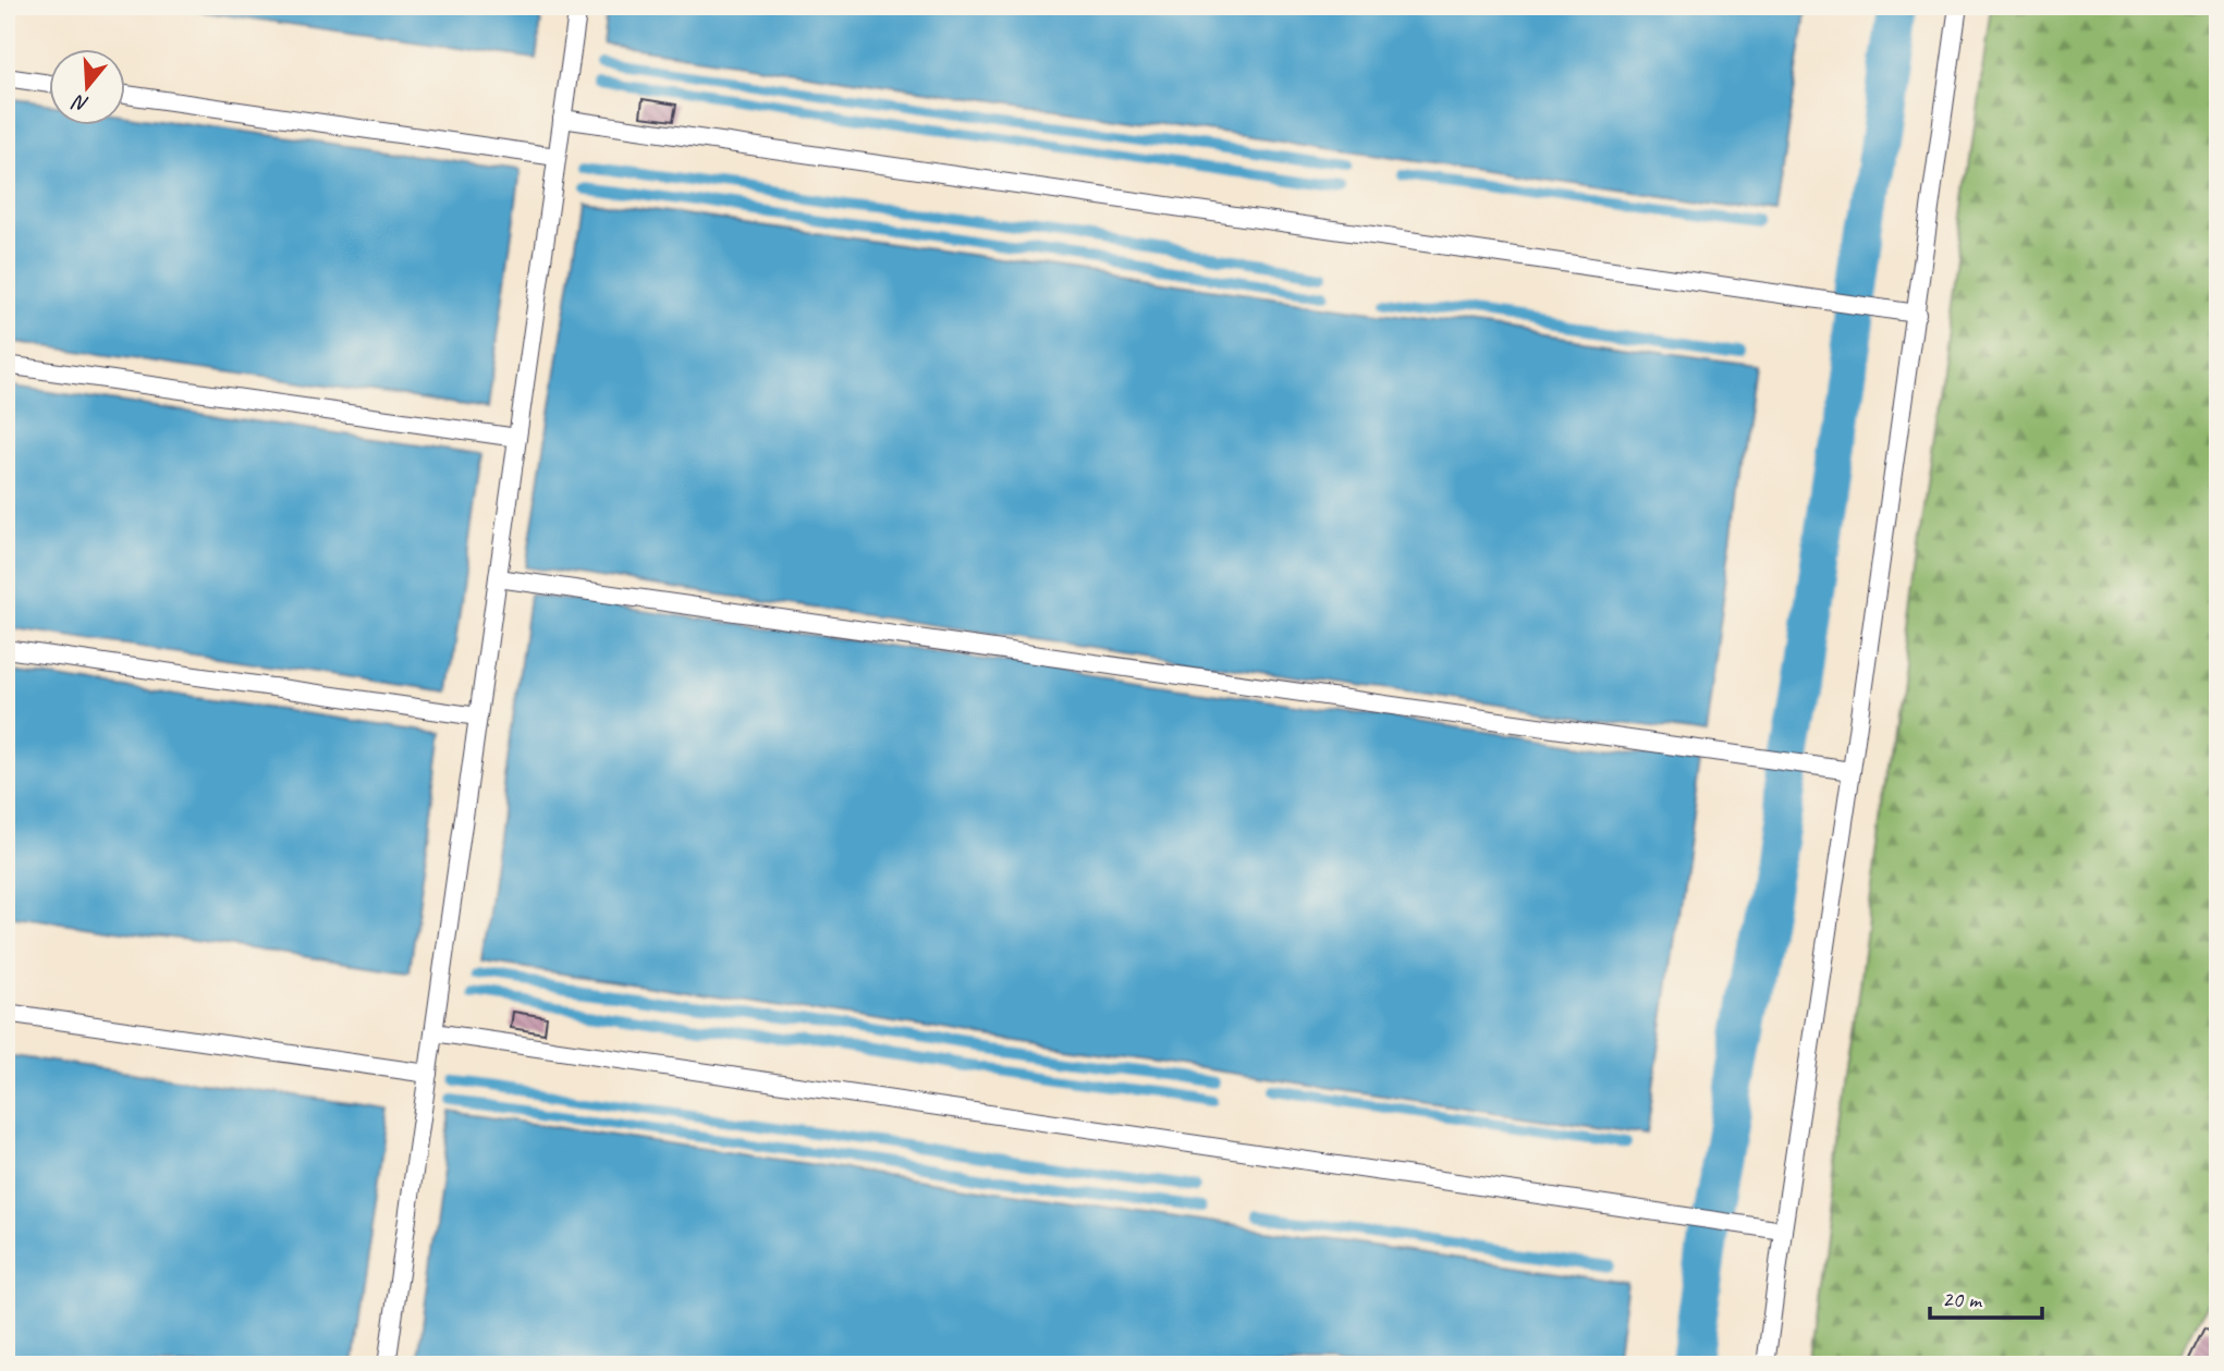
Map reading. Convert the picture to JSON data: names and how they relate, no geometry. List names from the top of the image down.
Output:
{
  "scale_bar": "20 m",
  "north": "bottom"
}
